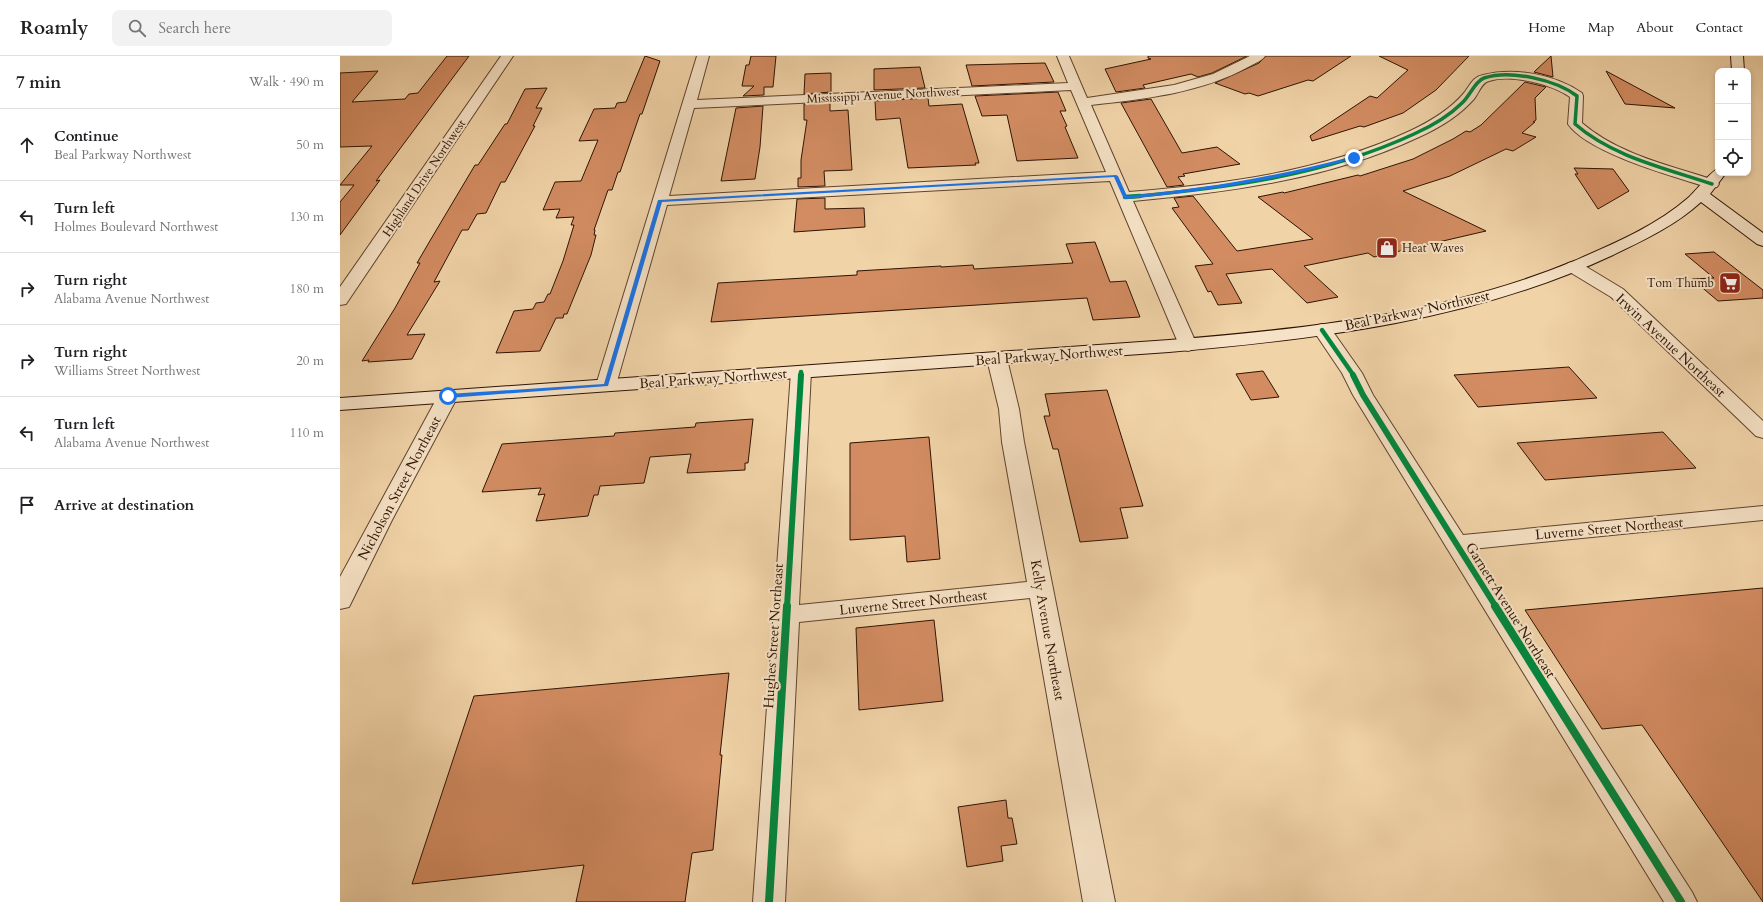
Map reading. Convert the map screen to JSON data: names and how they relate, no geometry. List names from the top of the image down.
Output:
{
  "streets": {
    "street": [
      "Mississippi Avenue Northwest",
      "Highland Drive Northwest",
      "Beal Parkway Northwest",
      "Irwin Avenue Northeast",
      "Nicholson Street Northeast",
      "Luverne Street Northeast",
      "Garnett Avenue Northeast",
      "Kelly Avenue Northeast",
      "Hughes Street Northeast"
    ]
  },
  "crossings": [
    ["Beal Parkway Northwest", "Irwin Avenue Northeast"],
    ["Beal Parkway Northwest", "Nicholson Street Northeast"],
    ["Beal Parkway Northwest", "Garnett Avenue Northeast"],
    ["Beal Parkway Northwest", "Kelly Avenue Northeast"],
    ["Beal Parkway Northwest", "Hughes Street Northeast"],
    ["Luverne Street Northeast", "Garnett Avenue Northeast"],
    ["Luverne Street Northeast", "Kelly Avenue Northeast"],
    ["Luverne Street Northeast", "Hughes Street Northeast"]
  ],
  "places": {
    "shop": ["Heat Waves"],
    "supermarket": ["Tom Thumb"]
  },
  "page": {
    "header": "Roamly",
    "search": "Search here",
    "nav": [
      "Home",
      "Map",
      "About",
      "Contact"
    ],
    "heading": ["7 min", "Walk · 490 m"],
    "map_buttons": ["+", "−"],
    "list": [
      ["Continue", "Beal Parkway Northwest", "50 m"],
      ["Turn left", "Holmes Boulevard Northwest", "130 m"],
      ["Turn right", "Alabama Avenue Northwest", "180 m"],
      ["Turn right", "Williams Street Northwest", "20 m"],
      ["Turn left", "Alabama Avenue Northwest", "110 m"],
      "Arrive at destination"
    ]
  }
}
